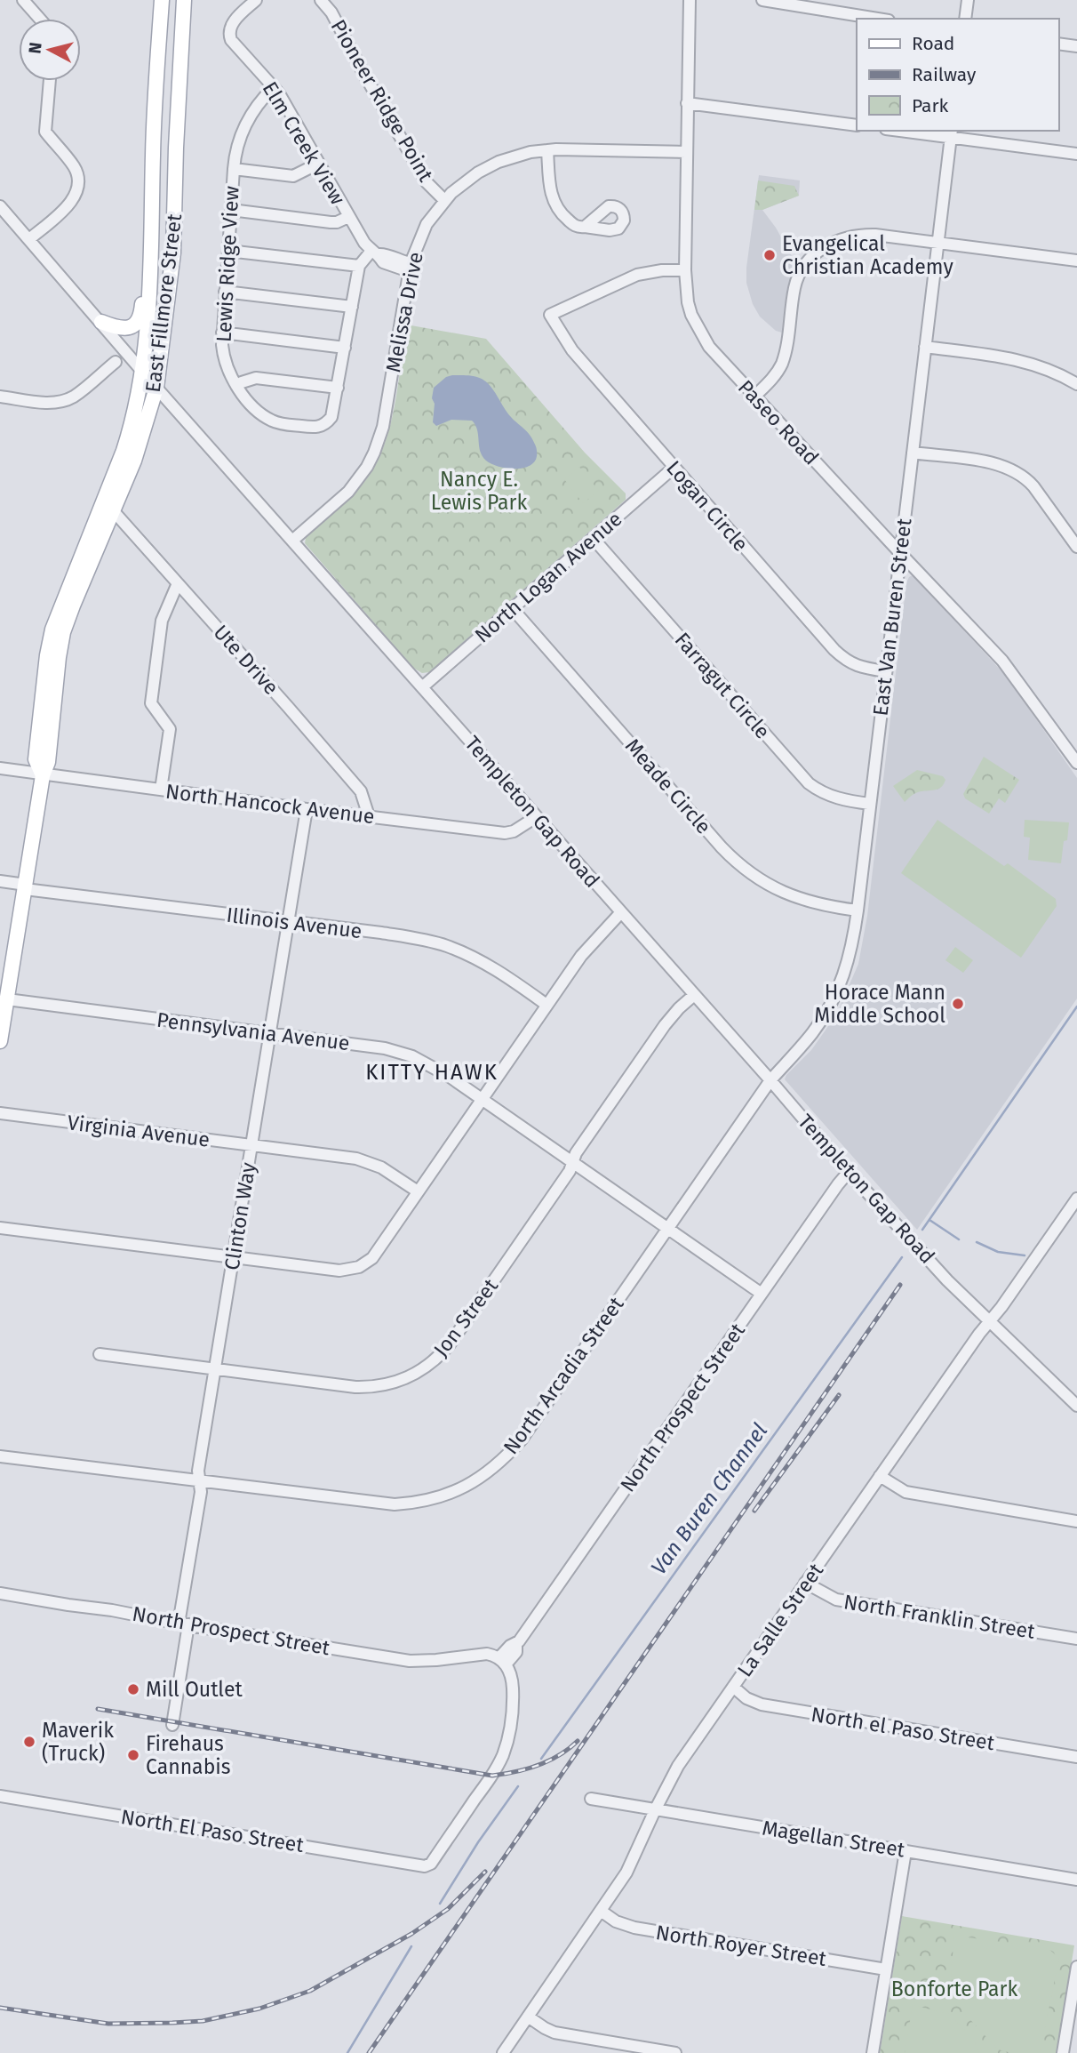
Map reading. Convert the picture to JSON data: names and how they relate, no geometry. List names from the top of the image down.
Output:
{
  "streets": {
    "main road": ["East Fillmore Street"],
    "street": [
      "Pioneer Ridge Point",
      "Elm Creek View",
      "Lewis Ridge View",
      "Melissa Drive",
      "Paseo Road",
      "Logan Circle",
      "North Logan Avenue",
      "East Van Buren Street",
      "Ute Drive",
      "Farragut Circle",
      "Meade Circle",
      "North Hancock Avenue",
      "Templeton Gap Road",
      "Illinois Avenue",
      "Pennsylvania Avenue",
      "Virginia Avenue",
      "Clinton Way",
      "Jon Street",
      "North Arcadia Street",
      "North Prospect Street",
      "North Franklin Street",
      "La Salle Street",
      "North el Paso Street",
      "North El Paso Street",
      "Magellan Street",
      "North Royer Street"
    ]
  },
  "crossings": [
    ["Pioneer Ridge Point", "Melissa Drive"],
    ["Elm Creek View", "Lewis Ridge View"],
    ["Elm Creek View", "Melissa Drive"],
    ["East Fillmore Street", "Ute Drive"],
    ["East Fillmore Street", "North Hancock Avenue"],
    ["East Fillmore Street", "Templeton Gap Road"],
    ["East Fillmore Street", "Illinois Avenue"],
    ["East Fillmore Street", "Pennsylvania Avenue"],
    ["Melissa Drive", "Paseo Road"],
    ["Melissa Drive", "Templeton Gap Road"],
    ["Paseo Road", "Logan Circle"],
    ["Paseo Road", "East Van Buren Street"],
    ["Logan Circle", "North Logan Avenue"],
    ["Logan Circle", "East Van Buren Street"],
    ["North Logan Avenue", "Farragut Circle"],
    ["North Logan Avenue", "Meade Circle"],
    ["North Logan Avenue", "Templeton Gap Road"],
    ["East Van Buren Street", "Farragut Circle"],
    ["East Van Buren Street", "Meade Circle"],
    ["East Van Buren Street", "Templeton Gap Road"],
    ["East Van Buren Street", "North Arcadia Street"],
    ["Ute Drive", "North Hancock Avenue"],
    ["North Hancock Avenue", "Templeton Gap Road"],
    ["North Hancock Avenue", "Clinton Way"],
    ["Templeton Gap Road", "Jon Street"],
    ["Templeton Gap Road", "North Arcadia Street"],
    ["Templeton Gap Road", "North Prospect Street"],
    ["Templeton Gap Road", "La Salle Street"],
    ["Illinois Avenue", "Clinton Way"],
    ["Pennsylvania Avenue", "Clinton Way"],
    ["Pennsylvania Avenue", "Jon Street"],
    ["Pennsylvania Avenue", "North Arcadia Street"],
    ["Pennsylvania Avenue", "North Prospect Street"],
    ["Virginia Avenue", "Clinton Way"],
    ["Clinton Way", "Jon Street"],
    ["Clinton Way", "North Arcadia Street"],
    ["Clinton Way", "North Prospect Street"],
    ["North Prospect Street", "North El Paso Street"],
    ["North Franklin Street", "La Salle Street"],
    ["La Salle Street", "North el Paso Street"],
    ["La Salle Street", "Magellan Street"],
    ["La Salle Street", "North Royer Street"]
  ],
  "districts": ["KITTY HAWK"],
  "water": ["Van Buren Channel"],
  "parks": ["Nancy E. Lewis Park", "Bonforte Park"],
  "places": [
    "Evangelical Christian Academy",
    "Horace Mann Middle School",
    "Mill Outlet",
    "Maverik (Truck)",
    "Firehaus Cannabis"
  ],
  "legend": ["Road", "Railway", "Park"],
  "north": "left"
}
